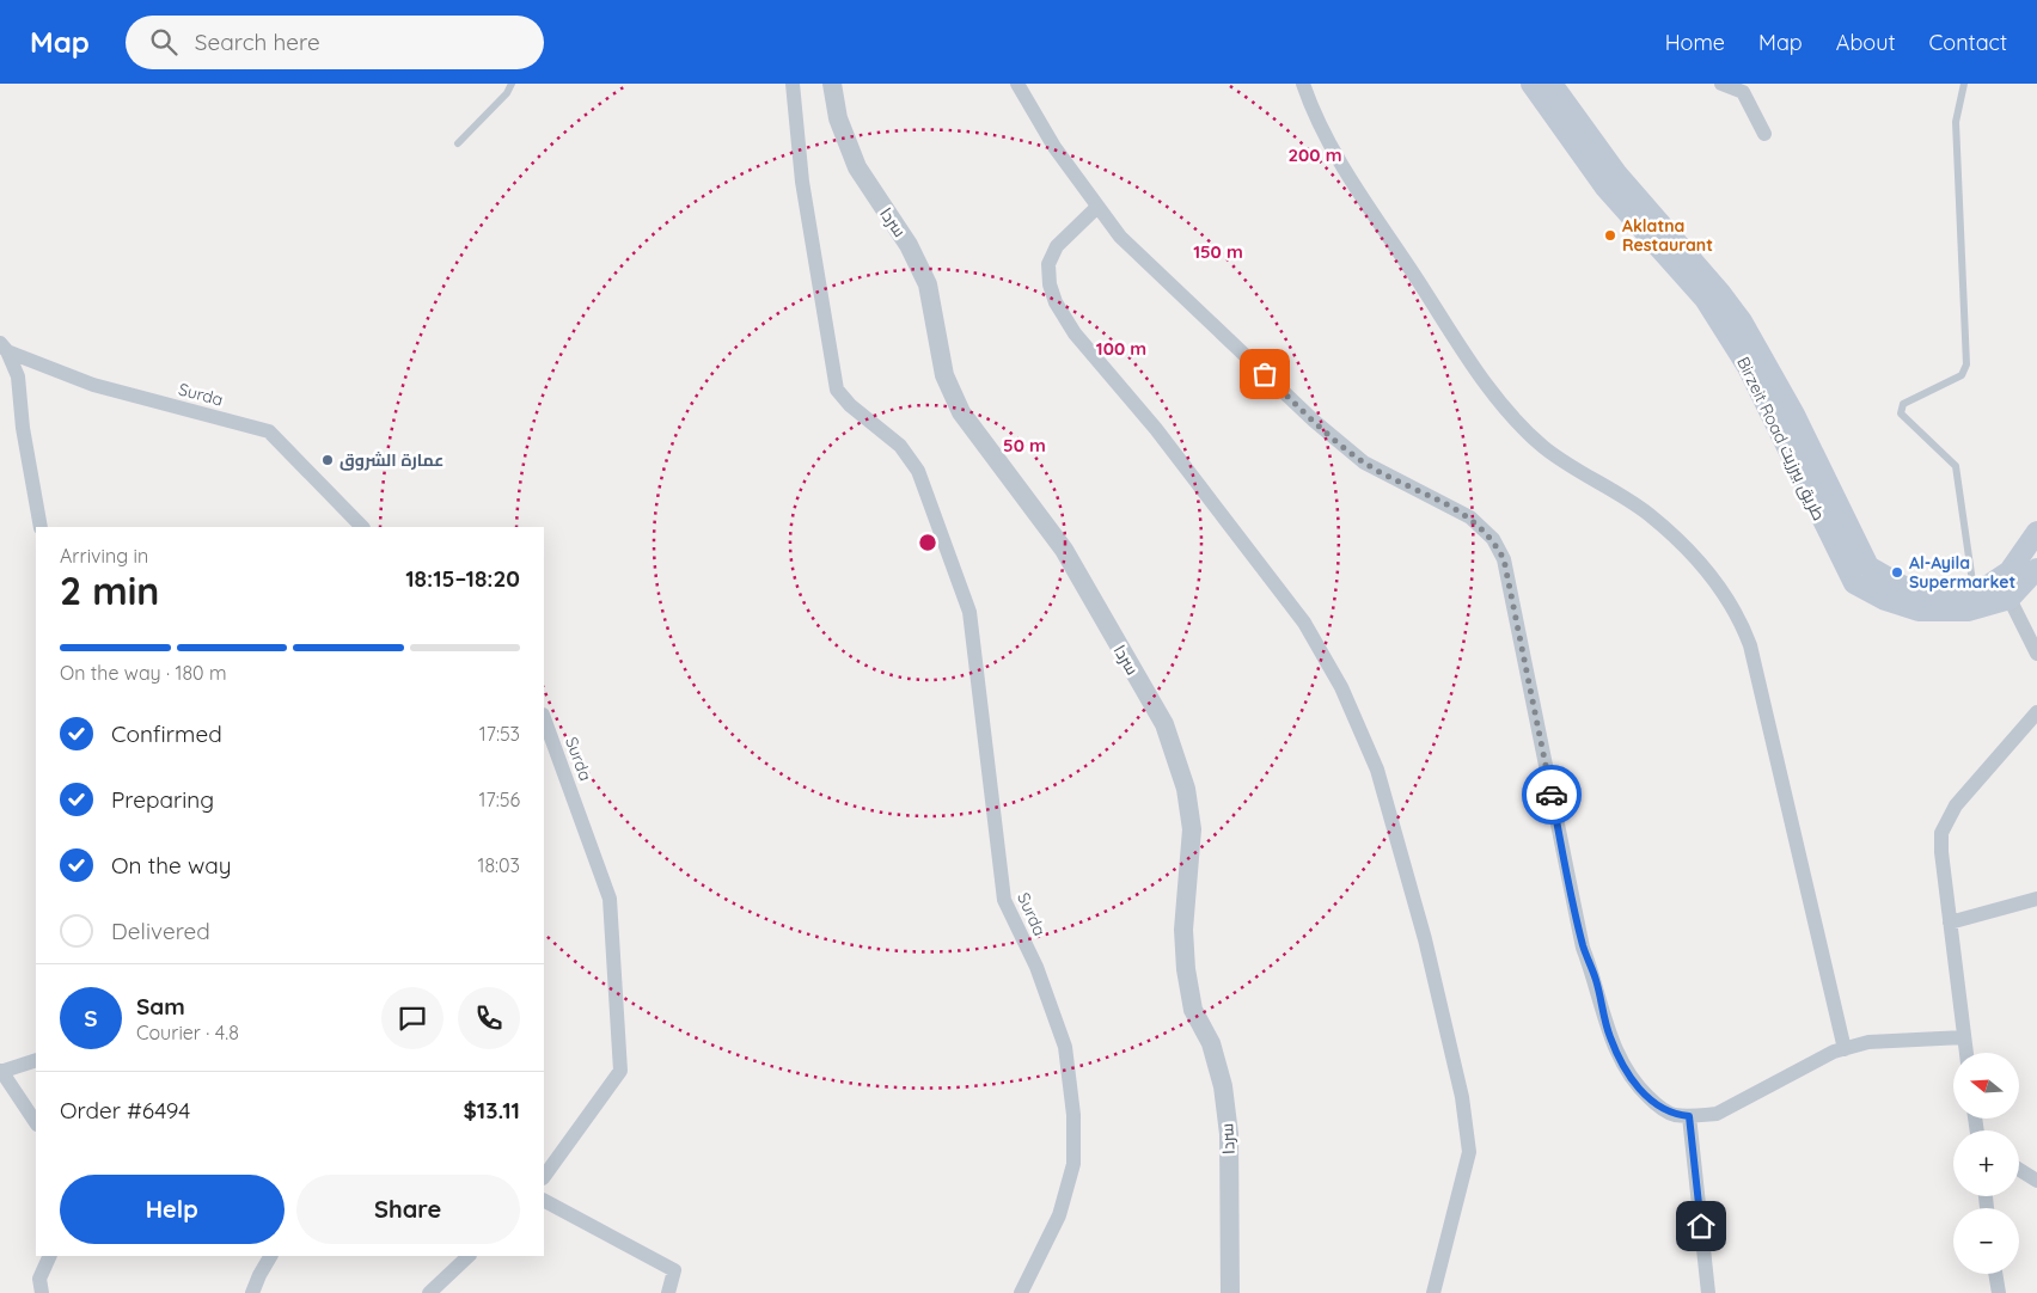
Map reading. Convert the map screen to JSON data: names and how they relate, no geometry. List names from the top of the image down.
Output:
{
  "streets": {
    "main road": ["Birzeit Road طريق بيرزيت"],
    "street": ["سردا", "Surda"]
  },
  "places": ["Aklatna Restaurant", "عمارة الشروق", "Al-Ayila Supermarket"],
  "north": "left",
  "page": {
    "header": "Map",
    "search": "Search here",
    "nav": [
      "Home",
      "Map",
      "About",
      "Contact"
    ],
    "heading": ["2 min", "Arriving in", "18:15–18:20"],
    "panel": [
      "Sam",
      "Courier · 4.8",
      "Order #6494",
      "$13.11"
    ],
    "bar": "On the way · 180 m",
    "list": [
      ["Confirmed", "17:53"],
      ["Preparing", "17:56"],
      ["On the way", "18:03"],
      "Delivered"
    ],
    "round": "S",
    "map_buttons": ["+", "−"],
    "buttons": ["Help", "Share"]
  },
  "rings": [
    "200 m",
    "150 m",
    "100 m",
    "50 m"
  ]
}
